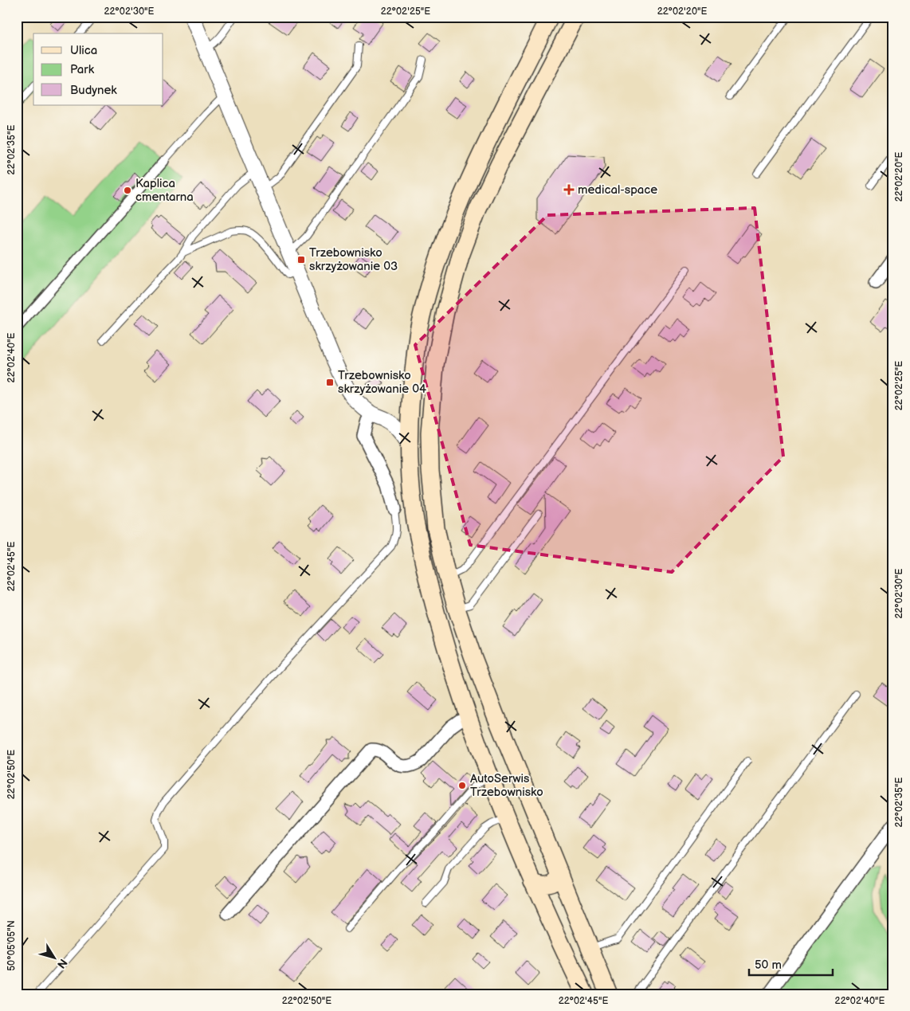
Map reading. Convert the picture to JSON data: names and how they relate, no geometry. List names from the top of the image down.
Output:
{
  "places": {
    "health": ["medical-space"],
    "other": ["Kaplica cmentarna", "AutoSerwis Trzebownisko"],
    "transit": ["Trzebownisko skrzyżowanie 03", "Trzebownisko skrzyżowanie 04"]
  },
  "legend": ["Ulica", "Park", "Budynek"],
  "scale_bar": "50 m",
  "north": "bottom right",
  "coordinates": [
    "22°02'30\"E",
    "22°02'25\"E",
    "22°02'20\"E",
    "22°02'35\"E",
    "22°02'40\"E",
    "22°02'45\"E",
    "22°02'50\"E",
    "50°05'05\"N"
  ]
}
